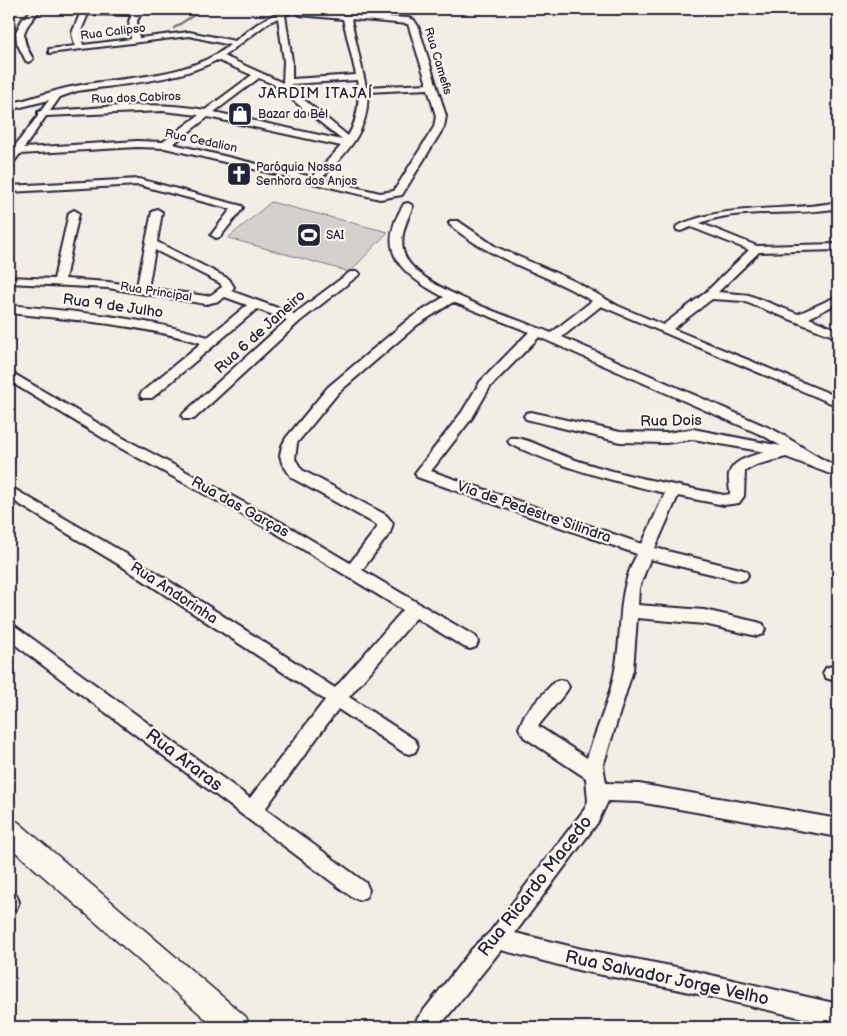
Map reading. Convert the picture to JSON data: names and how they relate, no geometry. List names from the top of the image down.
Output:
{
  "streets": {
    "street": [
      "Rua Calipso",
      "Rua Camefis",
      "Rua dos Cabiros",
      "Rua Cedalion",
      "Rua Principal",
      "Rua 9 de Julho",
      "Rua 6 de Janeiro",
      "Rua Dois",
      "Rua das Garças",
      "Via de Pedestre Silindra",
      "Rua Andorinha",
      "Rua Araras",
      "Rua Ricardo Macedo",
      "Rua Salvador Jorge Velho"
    ]
  },
  "crossings": [
    ["Rua Camefis", "Rua Cedalion"],
    ["Rua Ricardo Macedo", "Rua Salvador Jorge Velho"]
  ],
  "districts": ["JARDIM ITAJAÍ"],
  "places": {
    "shop": ["Bazar da Bél"],
    "church": ["Paróquia Nossa Senhora dos Anjos"],
    "sports": ["SAI"]
  }
}
